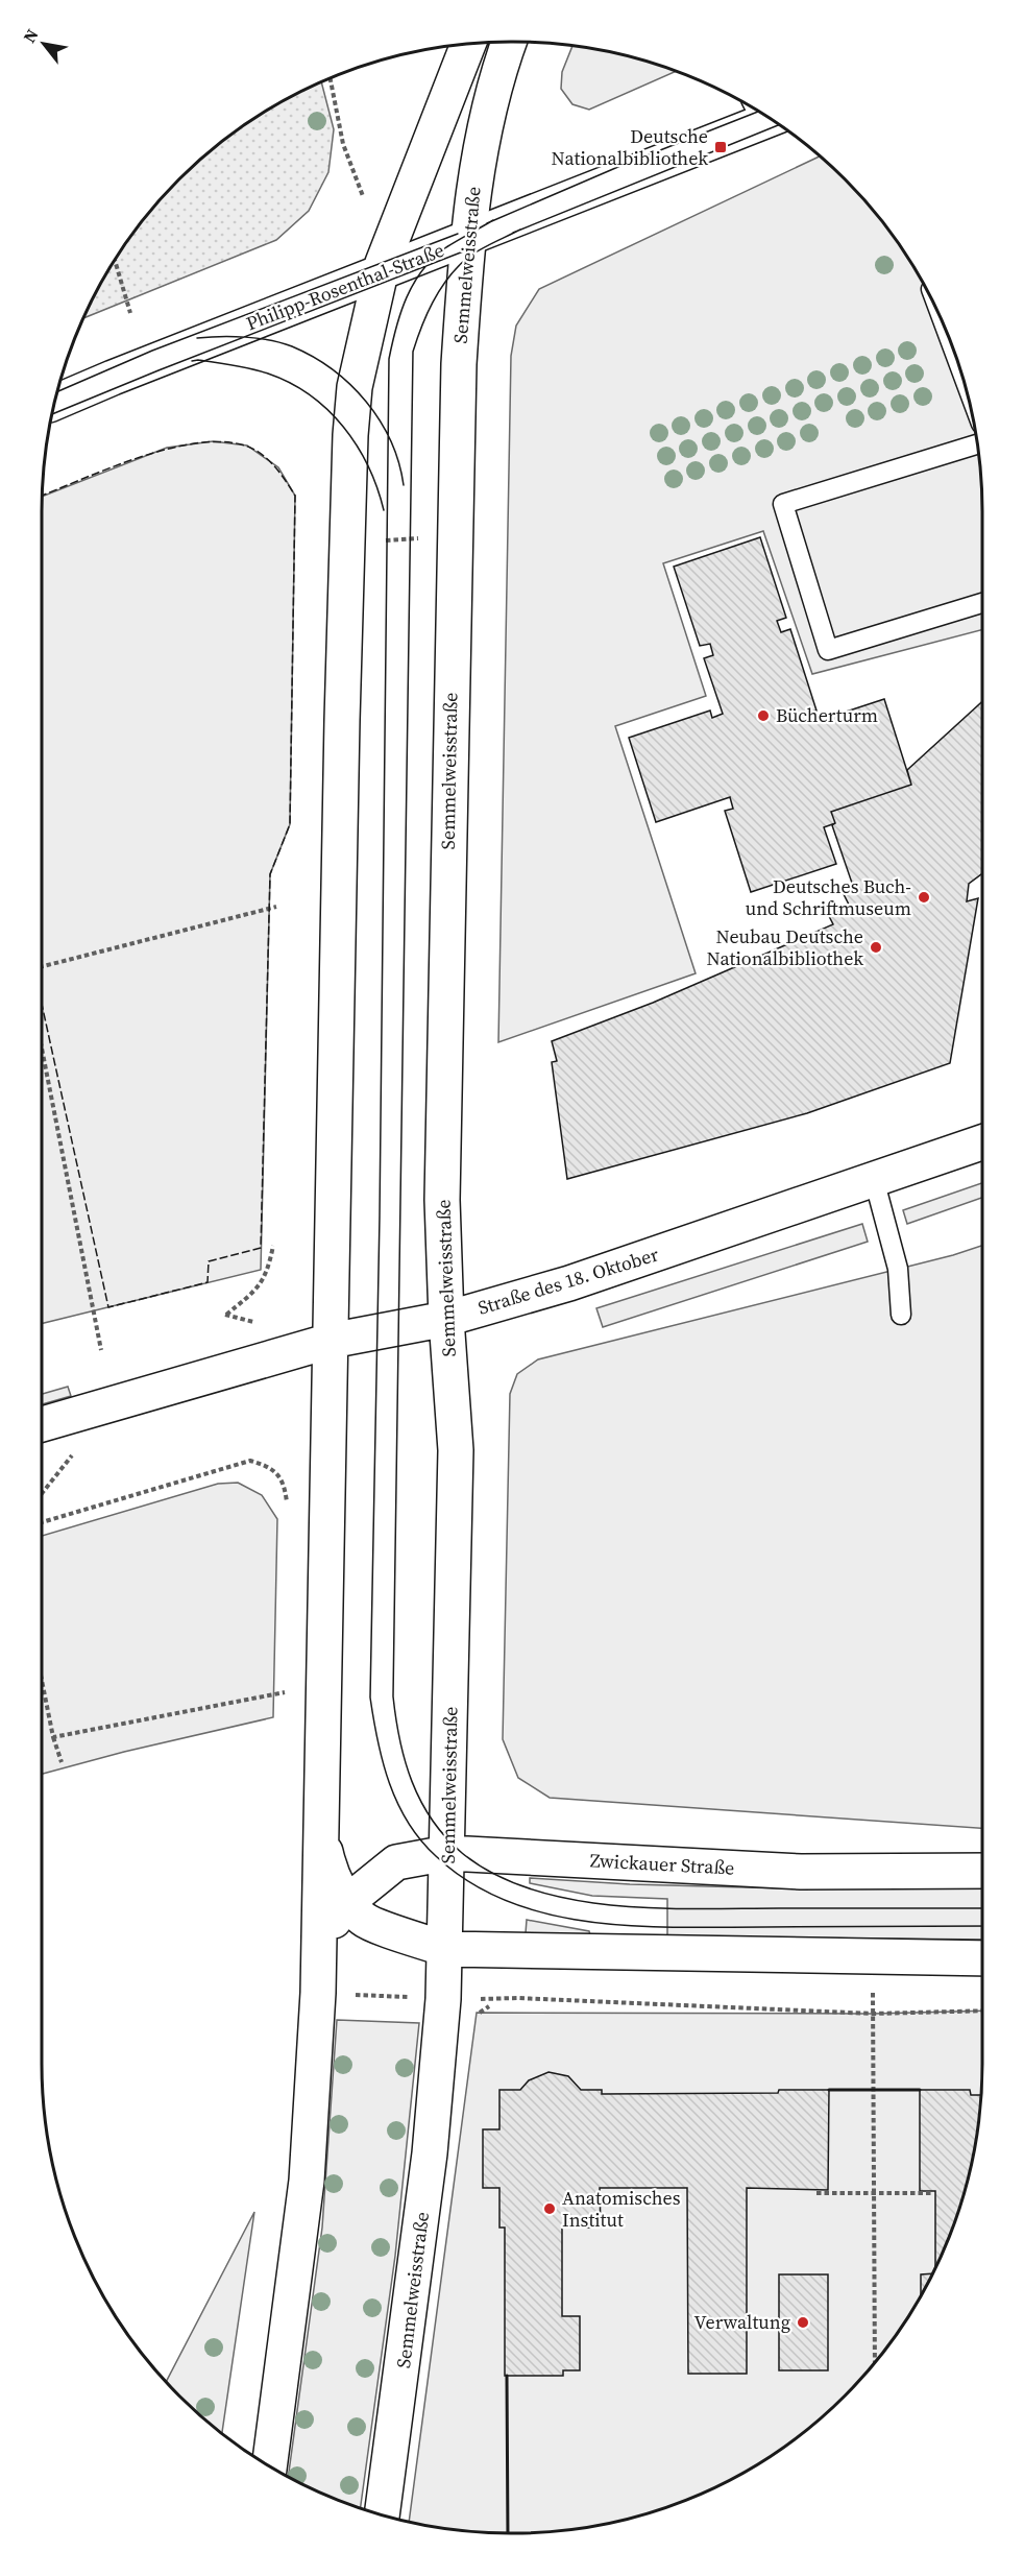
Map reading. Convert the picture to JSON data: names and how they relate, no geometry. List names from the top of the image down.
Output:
{
  "streets": {
    "main road": [
      "Semmelweisstraße",
      "Philipp-Rosenthal-Straße",
      "Straße des 18. Oktober",
      "Zwickauer Straße"
    ]
  },
  "crossings": [
    ["Semmelweisstraße", "Philipp-Rosenthal-Straße"],
    ["Semmelweisstraße", "Straße des 18. Oktober"],
    ["Semmelweisstraße", "Zwickauer Straße"]
  ],
  "places": {
    "transit": ["Deutsche Nationalbibliothek"],
    "other": [
      "Bücherturm",
      "Deutsches Buch- und Schriftmuseum",
      "Neubau Deutsche Nationalbibliothek",
      "Anatomisches Institut",
      "Verwaltung"
    ]
  },
  "north": "top left"
}
